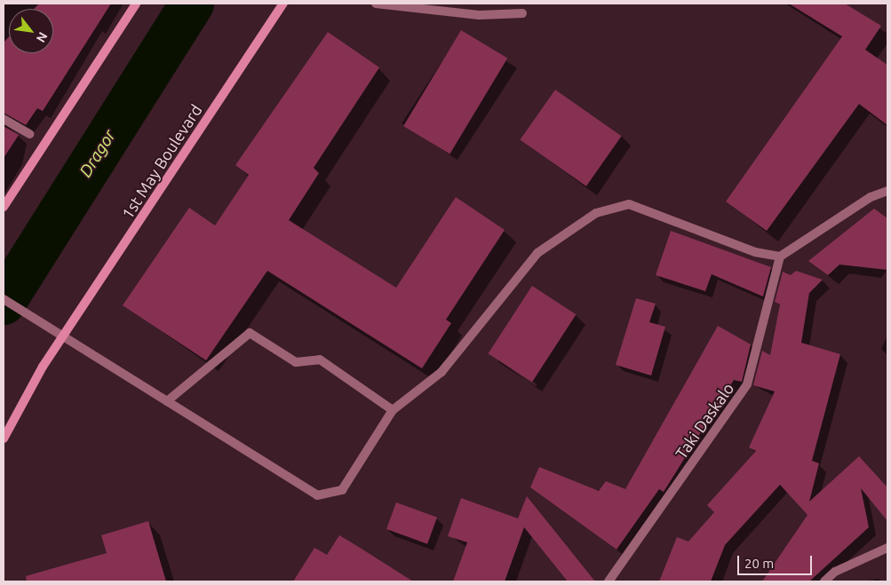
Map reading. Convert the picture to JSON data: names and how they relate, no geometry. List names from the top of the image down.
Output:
{
  "streets": {
    "main road": ["1st May Boulevard"],
    "street": ["Taki Daskalo"]
  },
  "water": ["Dragor"],
  "scale_bar": "20 m",
  "north": "bottom right"
}
